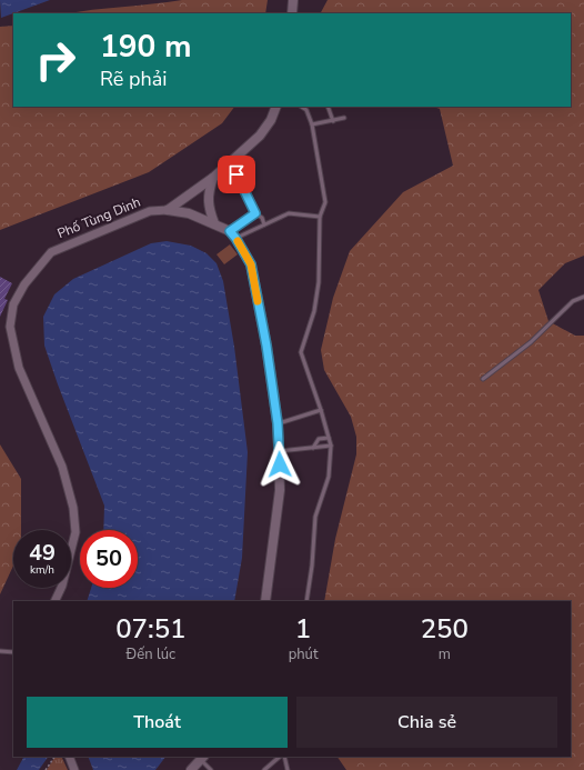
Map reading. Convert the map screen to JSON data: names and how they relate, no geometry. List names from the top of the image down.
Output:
{
  "streets": {
    "main road": ["Phố Tùng Dinh"]
  },
  "page": {
    "turn": ["190 m", "Rẽ phải"],
    "speed": "49 km/h",
    "limit": "50",
    "eta": [
      "07:51",
      "Đến lúc",
      "1",
      "phút",
      "250",
      "m"
    ],
    "buttons": ["Thoát", "Chia sẻ"]
  }
}
